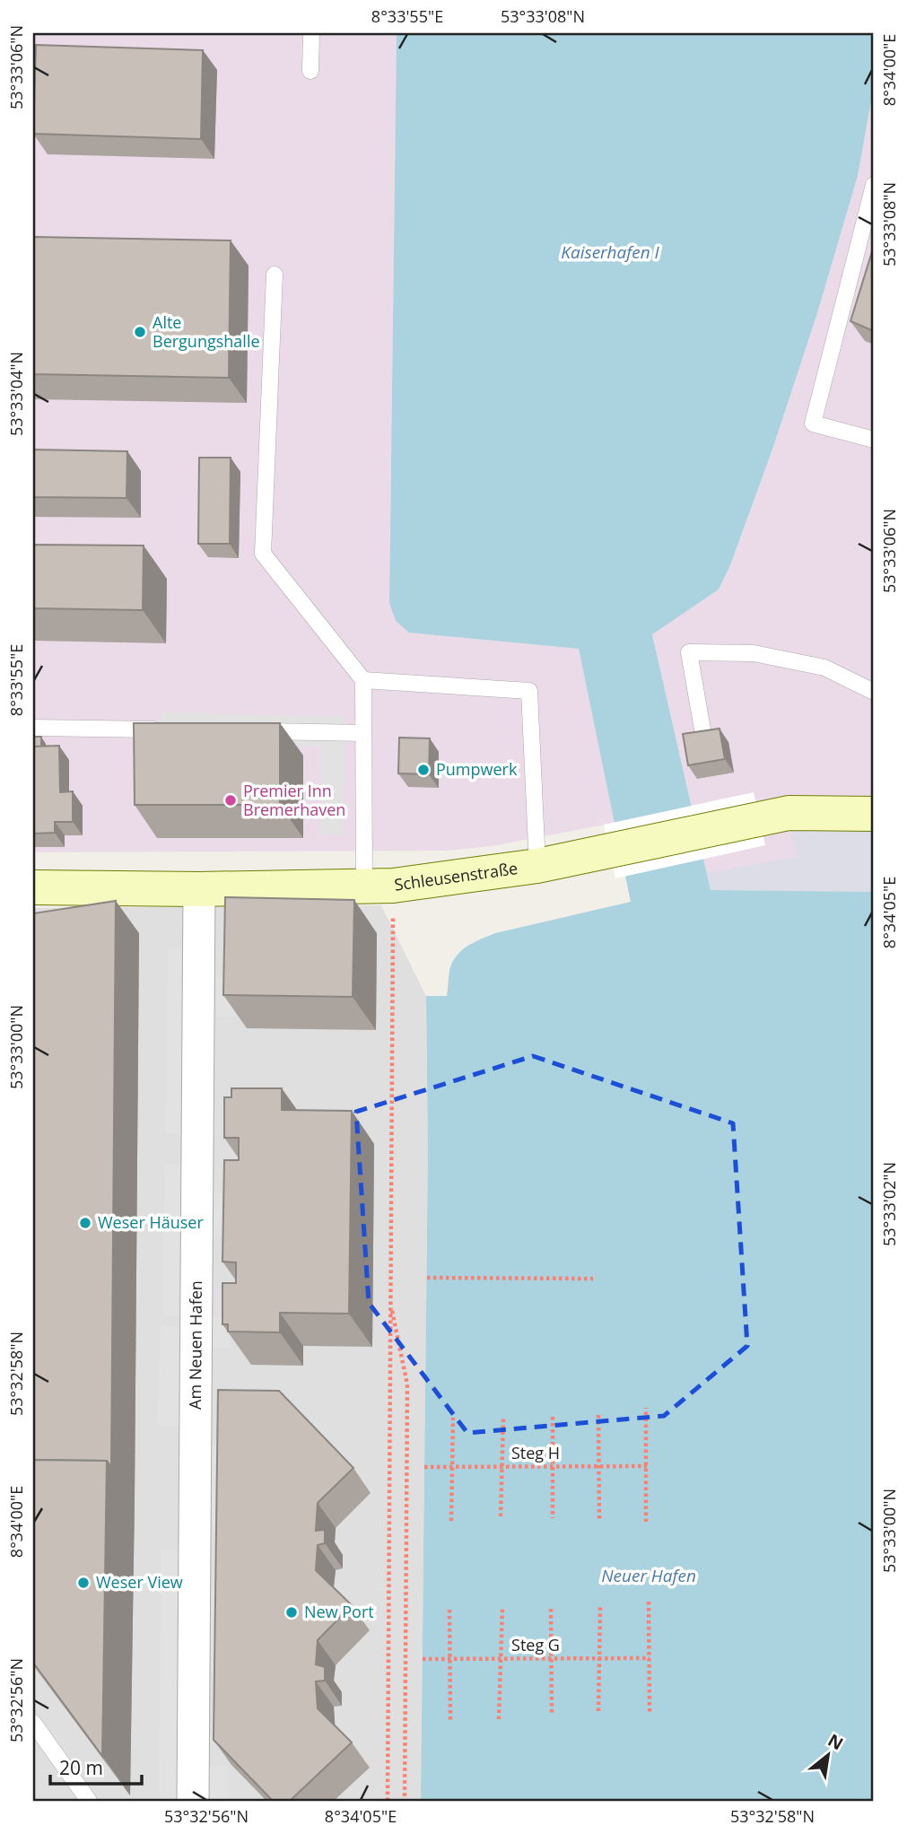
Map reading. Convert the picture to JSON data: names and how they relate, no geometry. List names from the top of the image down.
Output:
{
  "streets": {
    "street": ["Schleusenstraße", "Am Neuen Hafen"],
    "path": ["Steg H", "Steg G"]
  },
  "crossings": [
    ["Schleusenstraße", "Am Neuen Hafen"]
  ],
  "water": ["Kaiserhafen I", "Neuer Hafen"],
  "places": [
    "Alte Bergungshalle",
    "Pumpwerk",
    "Premier Inn Bremerhaven",
    "Weser Häuser",
    "Weser View",
    "New Port"
  ],
  "scale_bar": "20 m",
  "north": "top right",
  "coordinates": [
    "8°33'55\"E",
    "53°33'08\"N",
    "53°33'06\"N",
    "8°34'00\"E",
    "53°33'04\"N",
    "8°34'05\"E",
    "53°33'00\"N",
    "53°33'02\"N",
    "53°32'58\"N",
    "53°32'56\"N"
  ]
}
